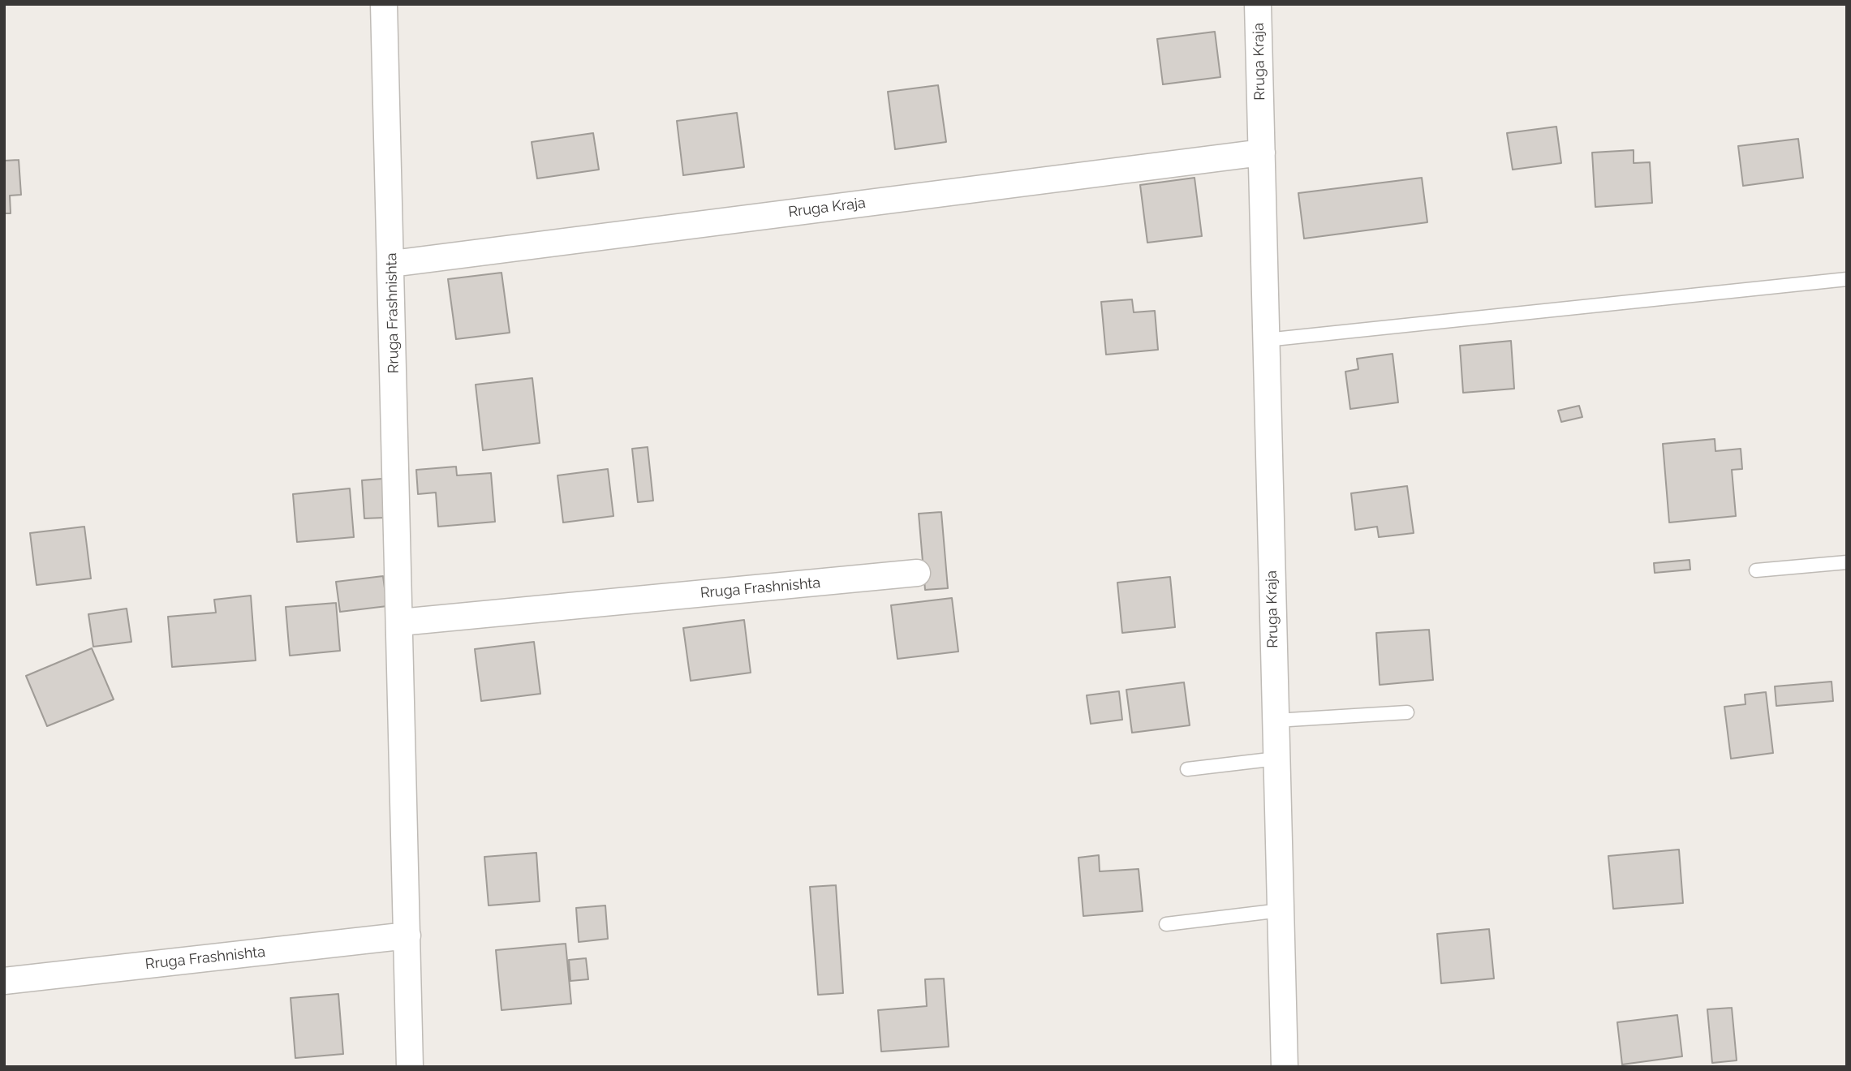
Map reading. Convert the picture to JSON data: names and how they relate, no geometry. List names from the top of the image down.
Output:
{
  "streets": {
    "street": ["Rruga Kraja", "Rruga Frashnishta"]
  },
  "crossings": [
    ["Rruga Kraja", "Rruga Frashnishta"]
  ]
}
